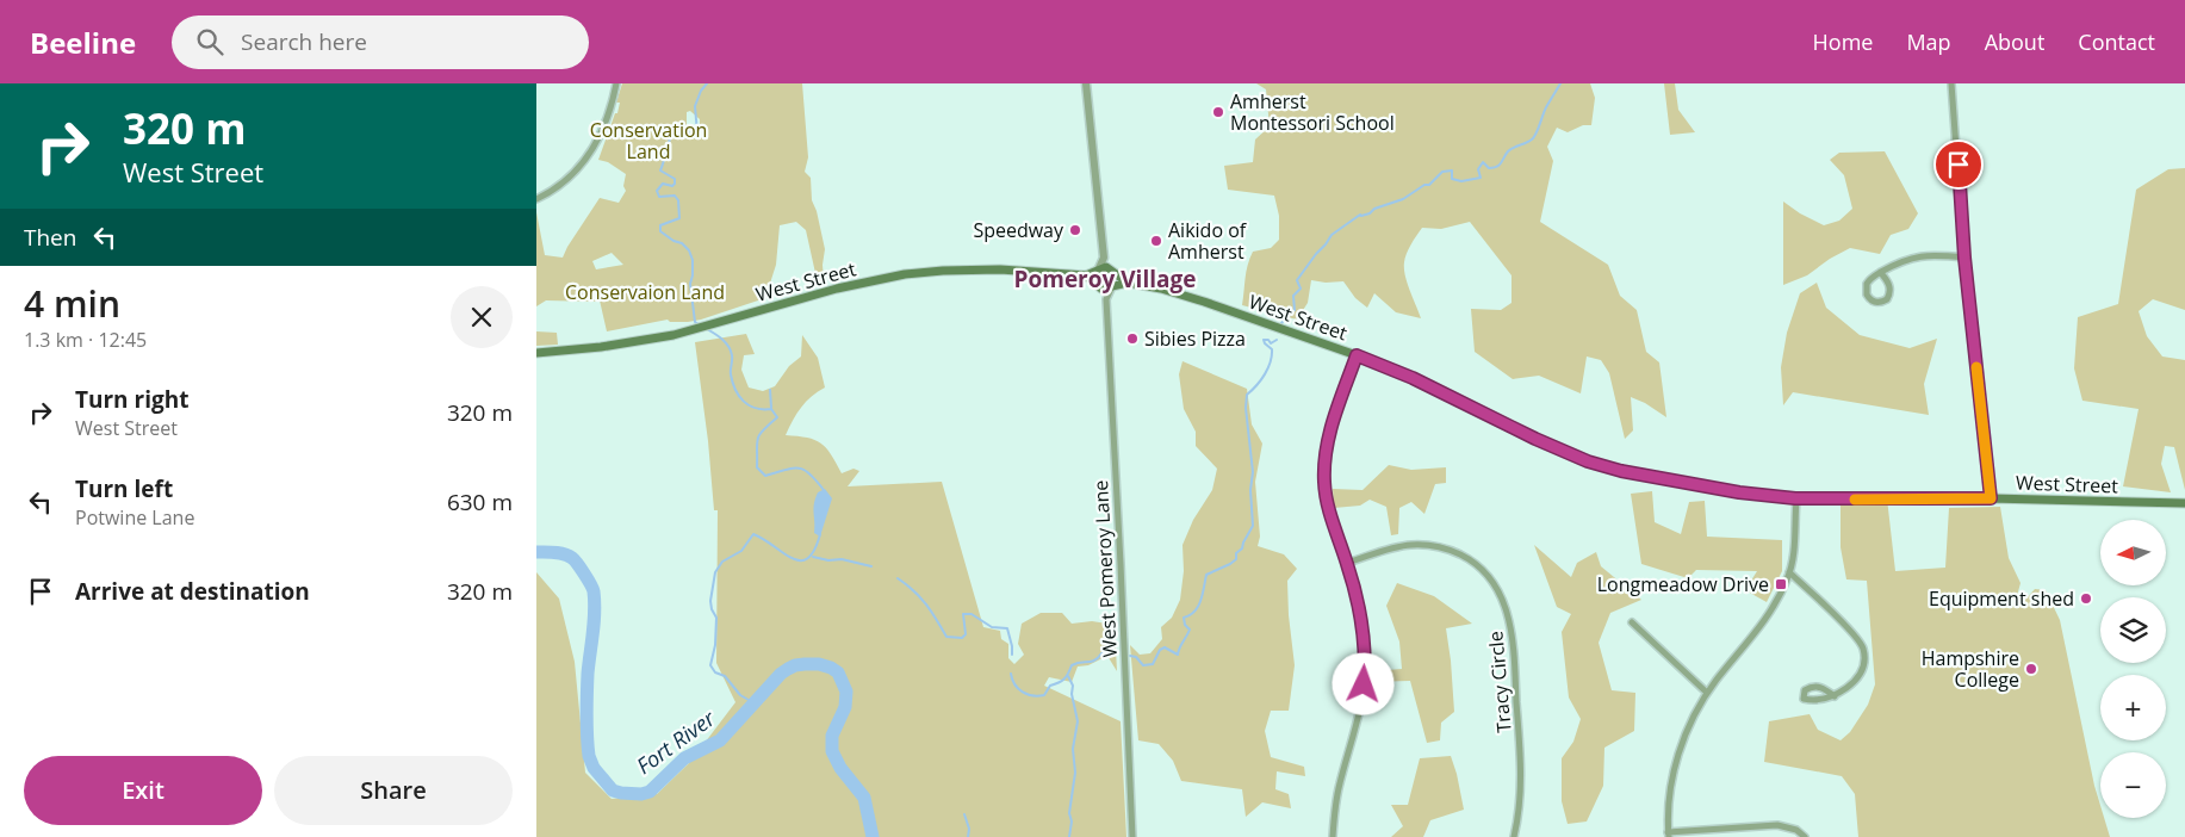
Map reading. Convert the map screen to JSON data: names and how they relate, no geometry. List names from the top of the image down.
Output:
{
  "streets": {
    "main road": ["West Street"],
    "street": ["West Pomeroy Lane", "Tracy Circle"]
  },
  "crossings": [
    ["West Street", "West Pomeroy Lane"]
  ],
  "districts": ["Pomeroy Village"],
  "water": ["Fort River"],
  "parks": ["Conservation Land", "Conservaion Land"],
  "places": {
    "other": [
      "Amherst Montessori School",
      "Speedway",
      "Aikido of Amherst",
      "Sibies Pizza",
      "Equipment shed",
      "Hampshire College"
    ],
    "transit": ["Longmeadow Drive"]
  },
  "north": "left",
  "page": {
    "header": "Beeline",
    "search": "Search here",
    "nav": [
      "Home",
      "Map",
      "About",
      "Contact"
    ],
    "turn": ["320 m", "West Street"],
    "then": "Then",
    "heading": ["4 min", "1.3 km · 12:45"],
    "list": [
      {
        "name": "Turn right",
        "note": "West Street",
        "value": "320 m"
      },
      {
        "name": "Turn left",
        "note": "Potwine Lane",
        "value": "630 m"
      },
      {
        "name": "Arrive at destination",
        "value": "320 m"
      }
    ],
    "map_buttons": ["+", "−"],
    "buttons": ["Exit", "Share"]
  }
}
